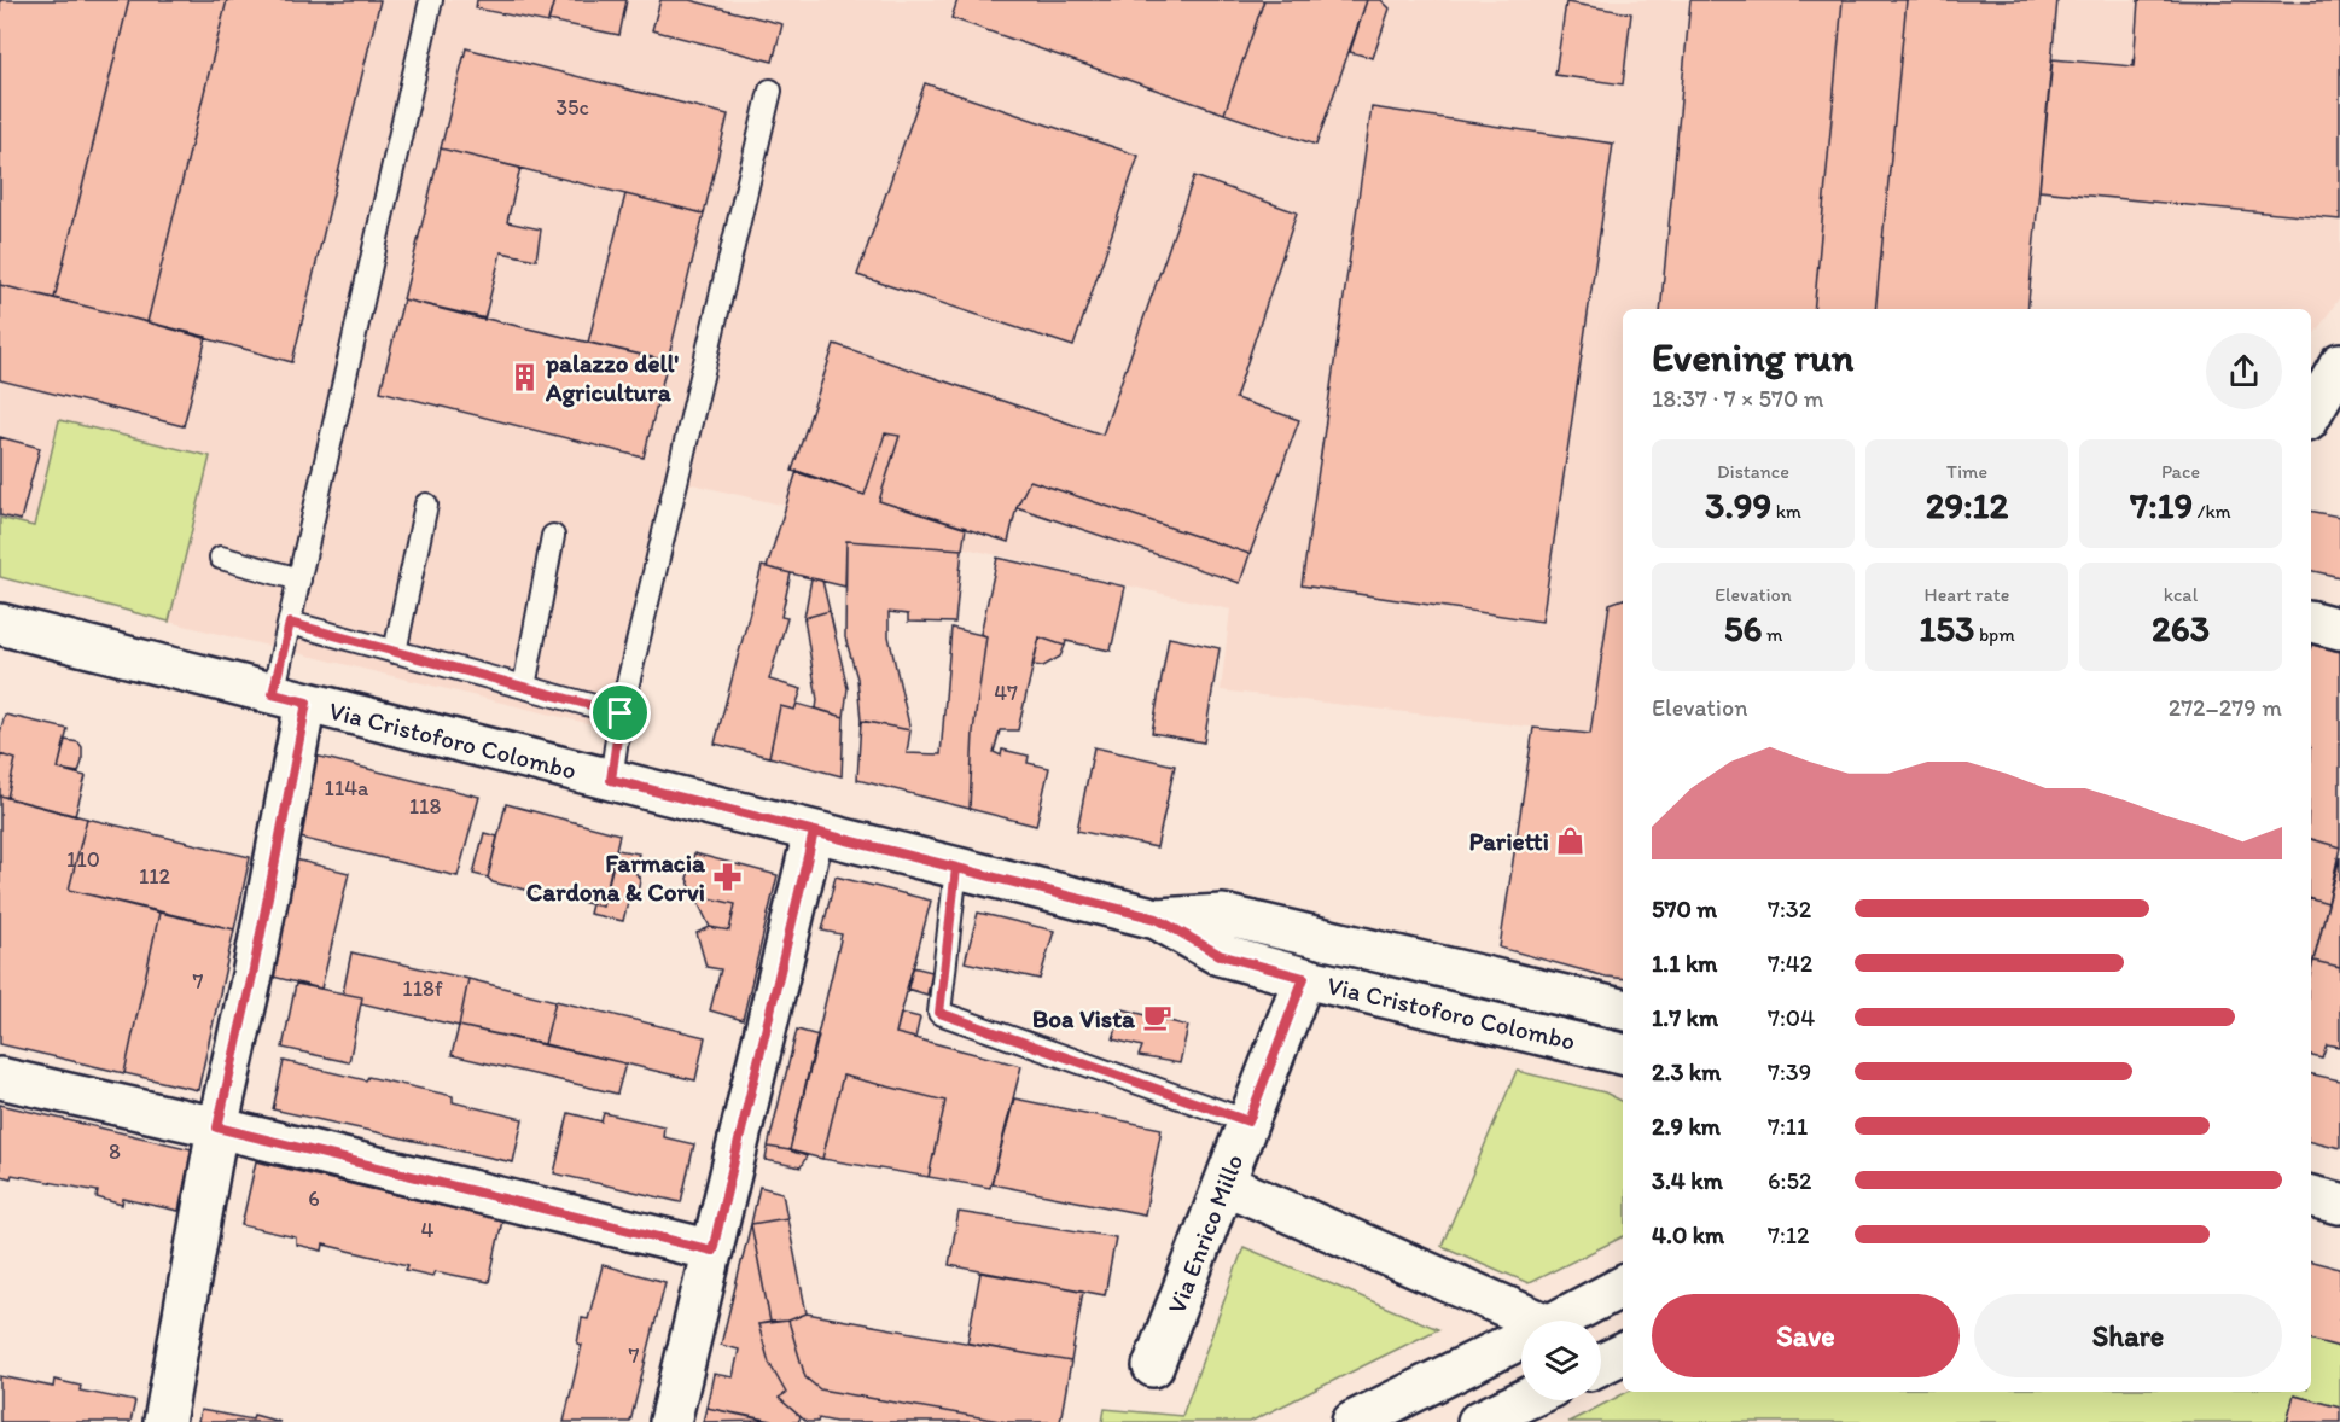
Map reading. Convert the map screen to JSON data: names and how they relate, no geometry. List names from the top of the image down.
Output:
{
  "streets": {
    "street": ["Via Cristoforo Colombo", "Via Enrico Millo"]
  },
  "crossings": [
    ["Via Cristoforo Colombo", "Via Enrico Millo"]
  ],
  "places": {
    "building": ["palazzo dell' Agricultura"],
    "shop": ["Parietti"],
    "pharmacy": ["Farmacia Cardona & Corvi"],
    "cafe": ["Boa Vista"]
  },
  "house_numbers": [
    "35c",
    "47",
    "114a",
    "118",
    "110",
    "112",
    "7",
    "118f",
    "8",
    "6",
    "4",
    "7"
  ],
  "page": {
    "heading": ["Evening run", "18:37 · 7 × 570 m"],
    "stats": [
      ["Distance", "3.99 km"],
      ["Time", "29:12"],
      ["Pace", "7:19 /km"],
      ["Elevation", "56 m"],
      ["Heart rate", "153 bpm"],
      ["kcal", "263"]
    ],
    "chart": ["Elevation", "272–279 m"],
    "list": [
      {
        "name": "570 m",
        "note": "7:32"
      },
      {
        "name": "1.1 km",
        "note": "7:42"
      },
      {
        "name": "1.7 km",
        "note": "7:04"
      },
      {
        "name": "2.3 km",
        "note": "7:39"
      },
      {
        "name": "2.9 km",
        "note": "7:11"
      },
      {
        "name": "3.4 km",
        "note": "6:52"
      },
      {
        "name": "4.0 km",
        "note": "7:12"
      }
    ],
    "buttons": ["Save", "Share"]
  }
}
